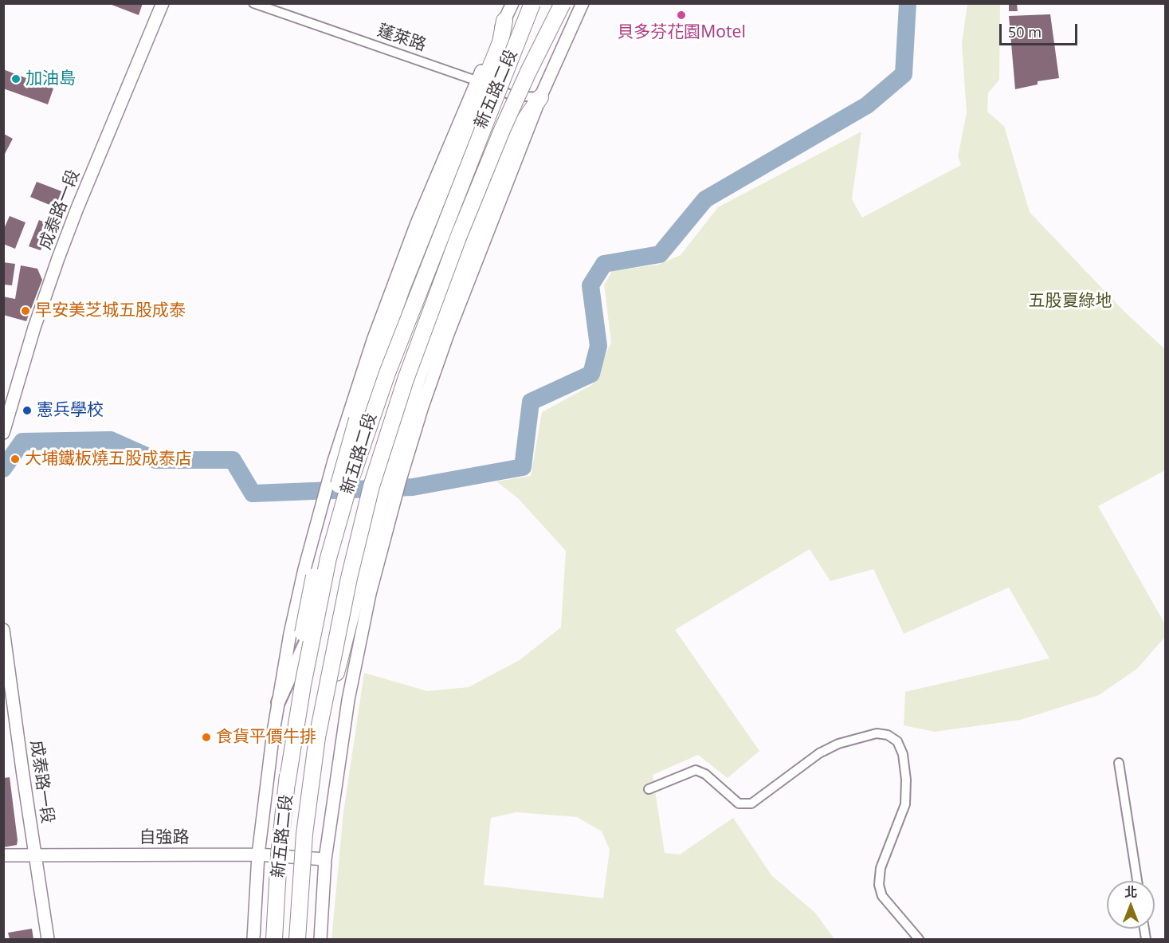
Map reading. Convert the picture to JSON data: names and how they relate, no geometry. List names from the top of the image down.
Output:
{
  "streets": {
    "main road": ["新五路二段", "成泰路一段", "自強路"],
    "street": ["蓬萊路"]
  },
  "crossings": [
    ["蓬萊路", "新五路二段"],
    ["新五路二段", "自強路"],
    ["成泰路一段", "自強路"]
  ],
  "parks": ["五股夏綠地"],
  "places": [
    "貝多芬花園Motel",
    "加油島",
    "早安美芝城五股成泰",
    "憲兵學校",
    "大埔鐵板燒五股成泰店",
    "食貨平價牛排"
  ],
  "scale_bar": "50 m",
  "north": "top"
}
